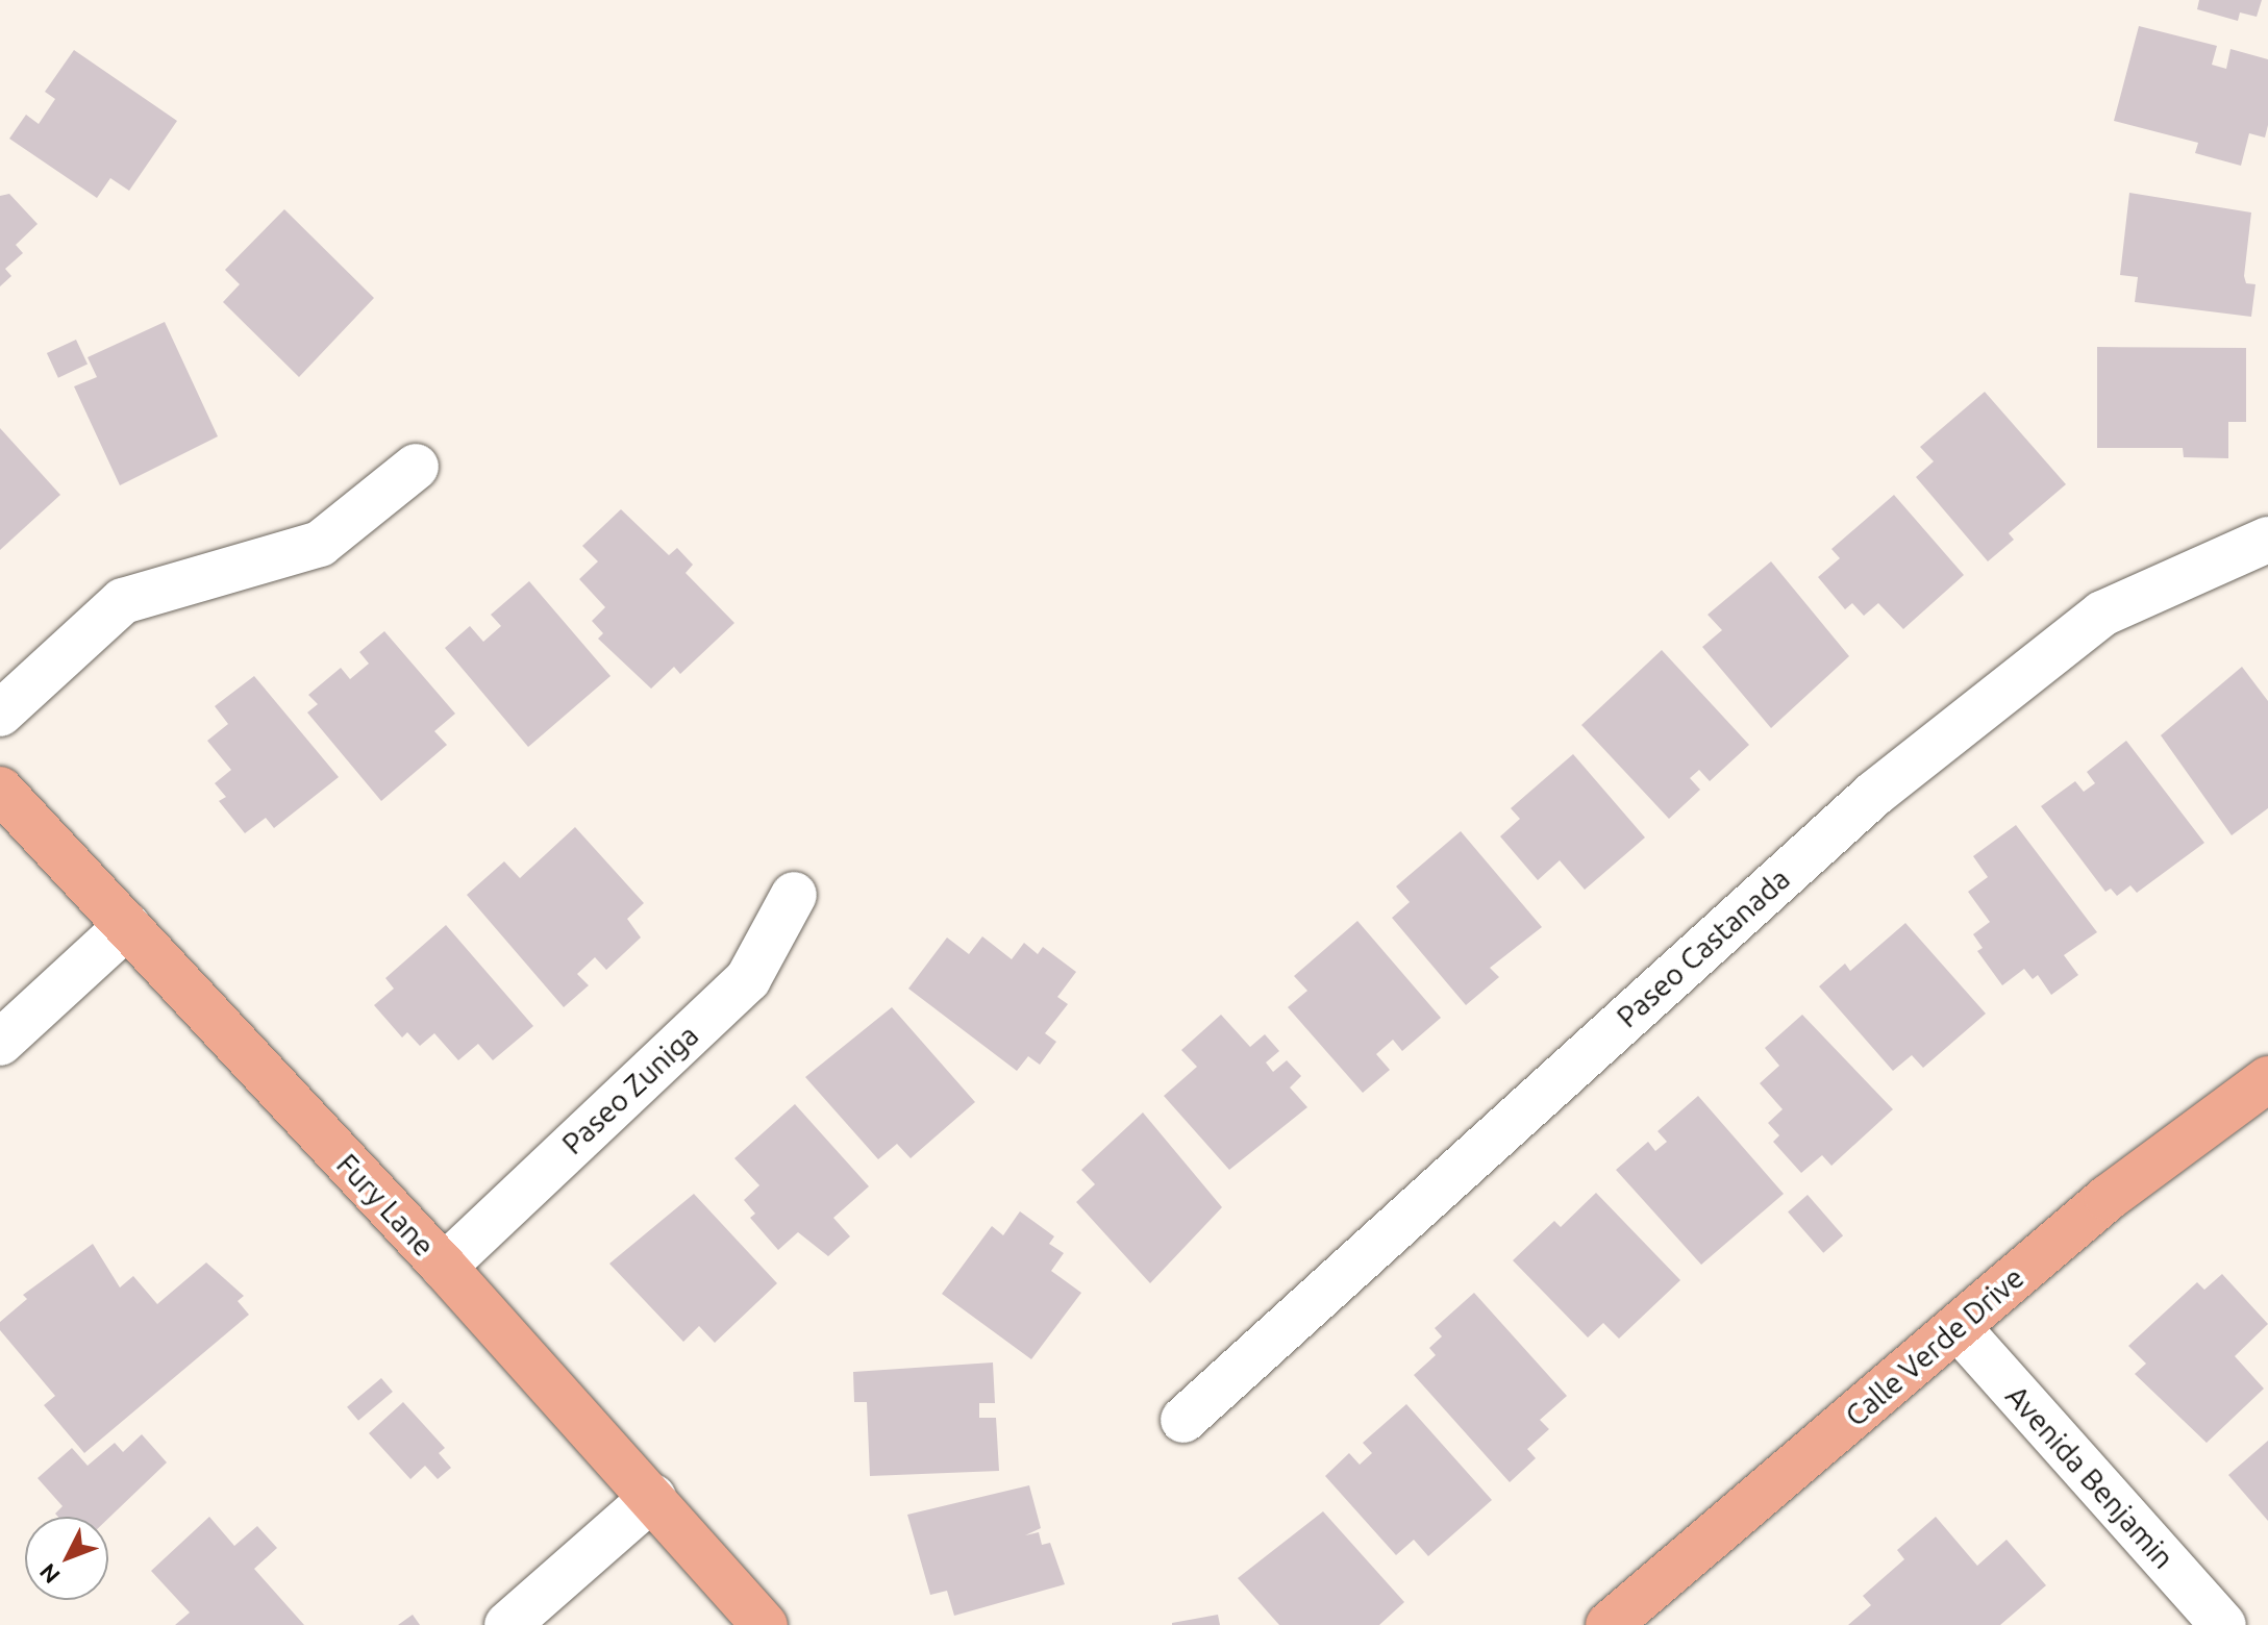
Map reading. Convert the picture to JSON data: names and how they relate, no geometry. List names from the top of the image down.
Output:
{
  "streets": {
    "main road": ["Fury Lane", "Calle Verde Drive"],
    "street": ["Paseo Castanada", "Paseo Zuniga", "Avenida Benjamin"]
  },
  "crossings": [
    ["Paseo Zuniga", "Fury Lane"],
    ["Calle Verde Drive", "Avenida Benjamin"]
  ],
  "north": "bottom left"
}
